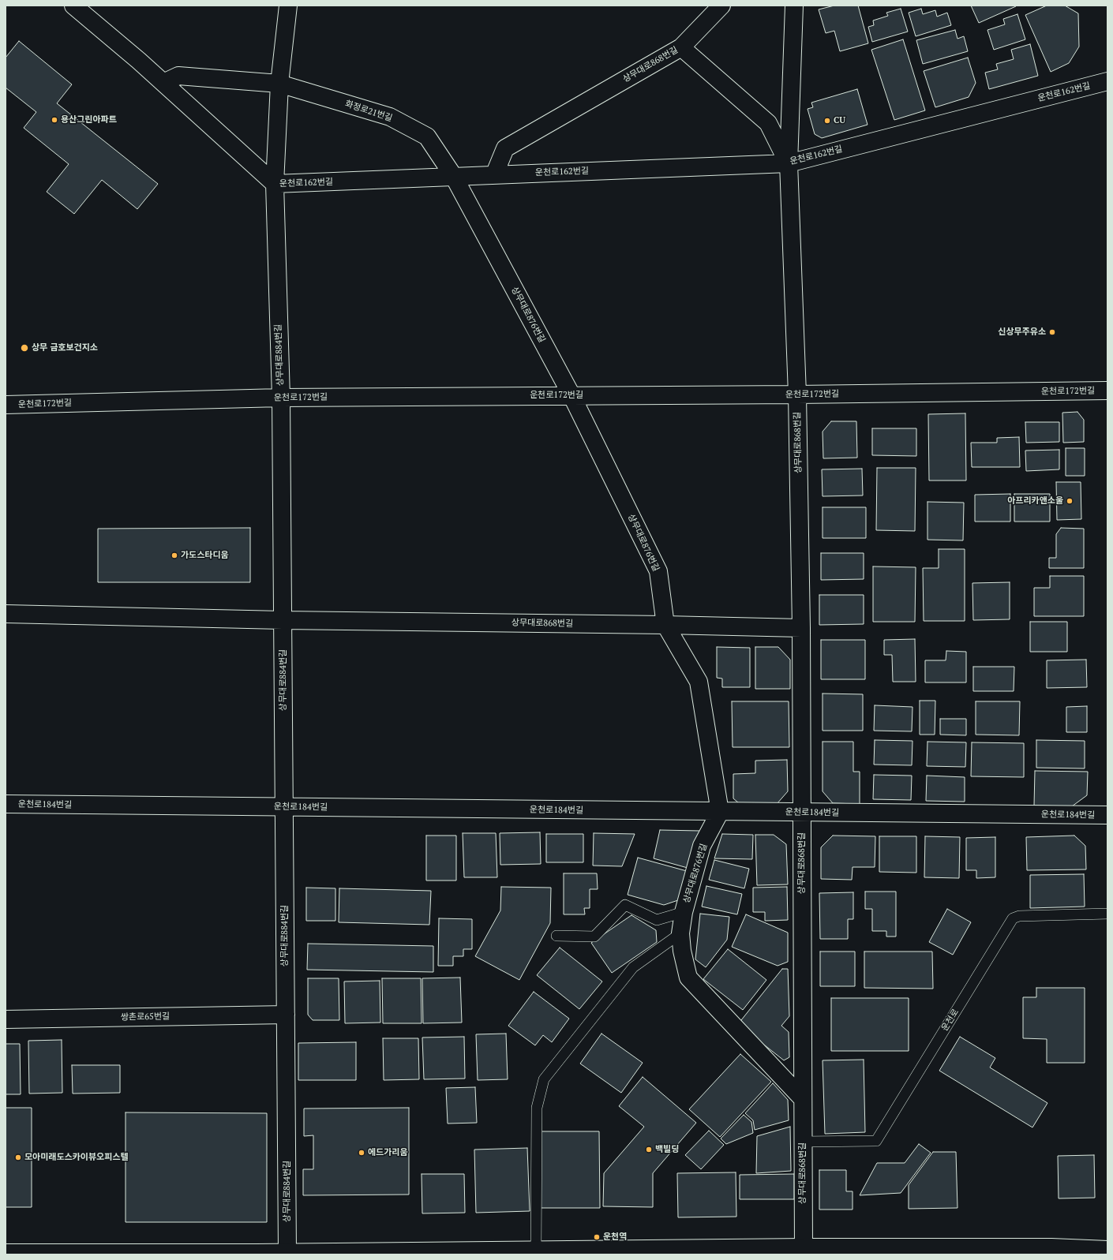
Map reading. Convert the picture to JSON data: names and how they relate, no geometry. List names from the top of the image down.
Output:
{
  "streets": {
    "street": [
      "상무대로868번길",
      "운천로162번길",
      "화정로21번길",
      "상무대로876번길",
      "상무대로884번길",
      "운천로172번길",
      "운천로184번길",
      "쌍촌로65번길"
    ],
    "lane": ["운천로"]
  },
  "crossings": [
    ["상무대로868번길", "운천로162번길"],
    ["상무대로868번길", "상무대로876번길"],
    ["상무대로868번길", "상무대로884번길"],
    ["상무대로868번길", "운천로172번길"],
    ["상무대로868번길", "운천로184번길"],
    ["상무대로868번길", "운천로"],
    ["운천로162번길", "화정로21번길"],
    ["운천로162번길", "상무대로876번길"],
    ["운천로162번길", "상무대로884번길"],
    ["화정로21번길", "상무대로876번길"],
    ["상무대로876번길", "운천로172번길"],
    ["상무대로876번길", "운천로184번길"],
    ["상무대로884번길", "운천로172번길"],
    ["상무대로884번길", "운천로184번길"],
    ["상무대로884번길", "쌍촌로65번길"]
  ],
  "places": [
    "용산그린아파트",
    "CU",
    "신상무주유소",
    "상무 금호보건지소",
    "아프리카앤소울",
    "가도스타디움",
    "백빌딩",
    "에드가리움",
    "모아미래도스카이뷰오피스텔",
    "운천역"
  ]
}
